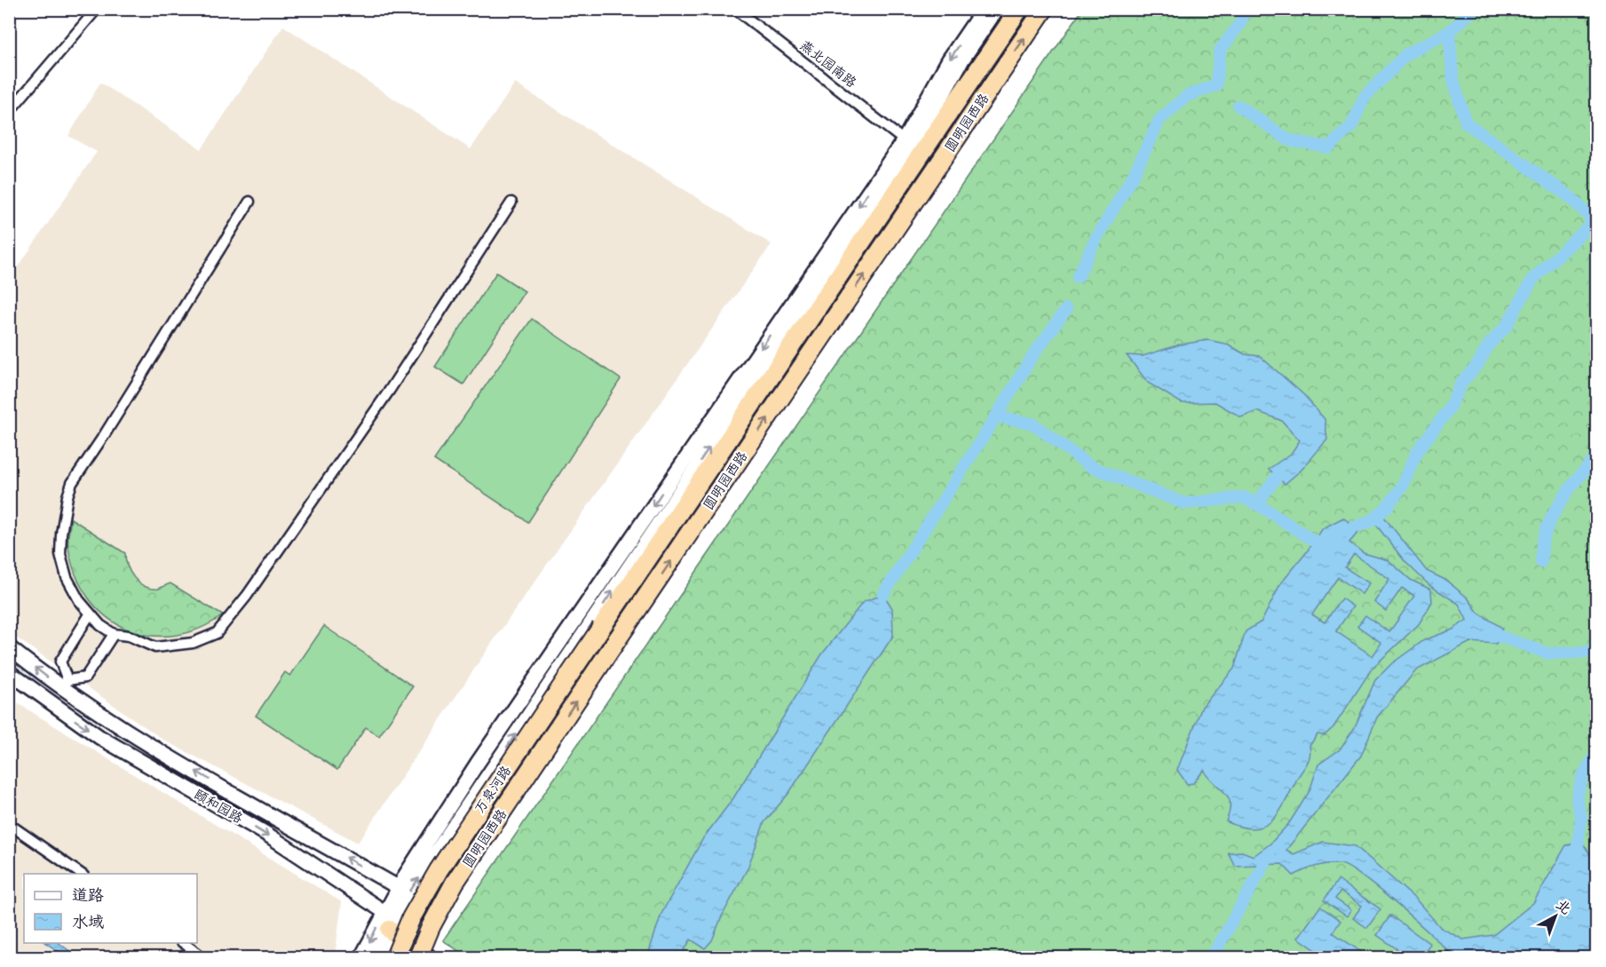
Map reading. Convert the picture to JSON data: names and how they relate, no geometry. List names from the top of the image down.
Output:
{
  "streets": {
    "highway": ["圆明园西路", "万泉河路"],
    "street": ["燕北园南路", "颐和园路"]
  },
  "crossings": [
    ["圆明园西路", "万泉河路"]
  ],
  "legend": ["道路", "水域"],
  "north": "top right"
}
